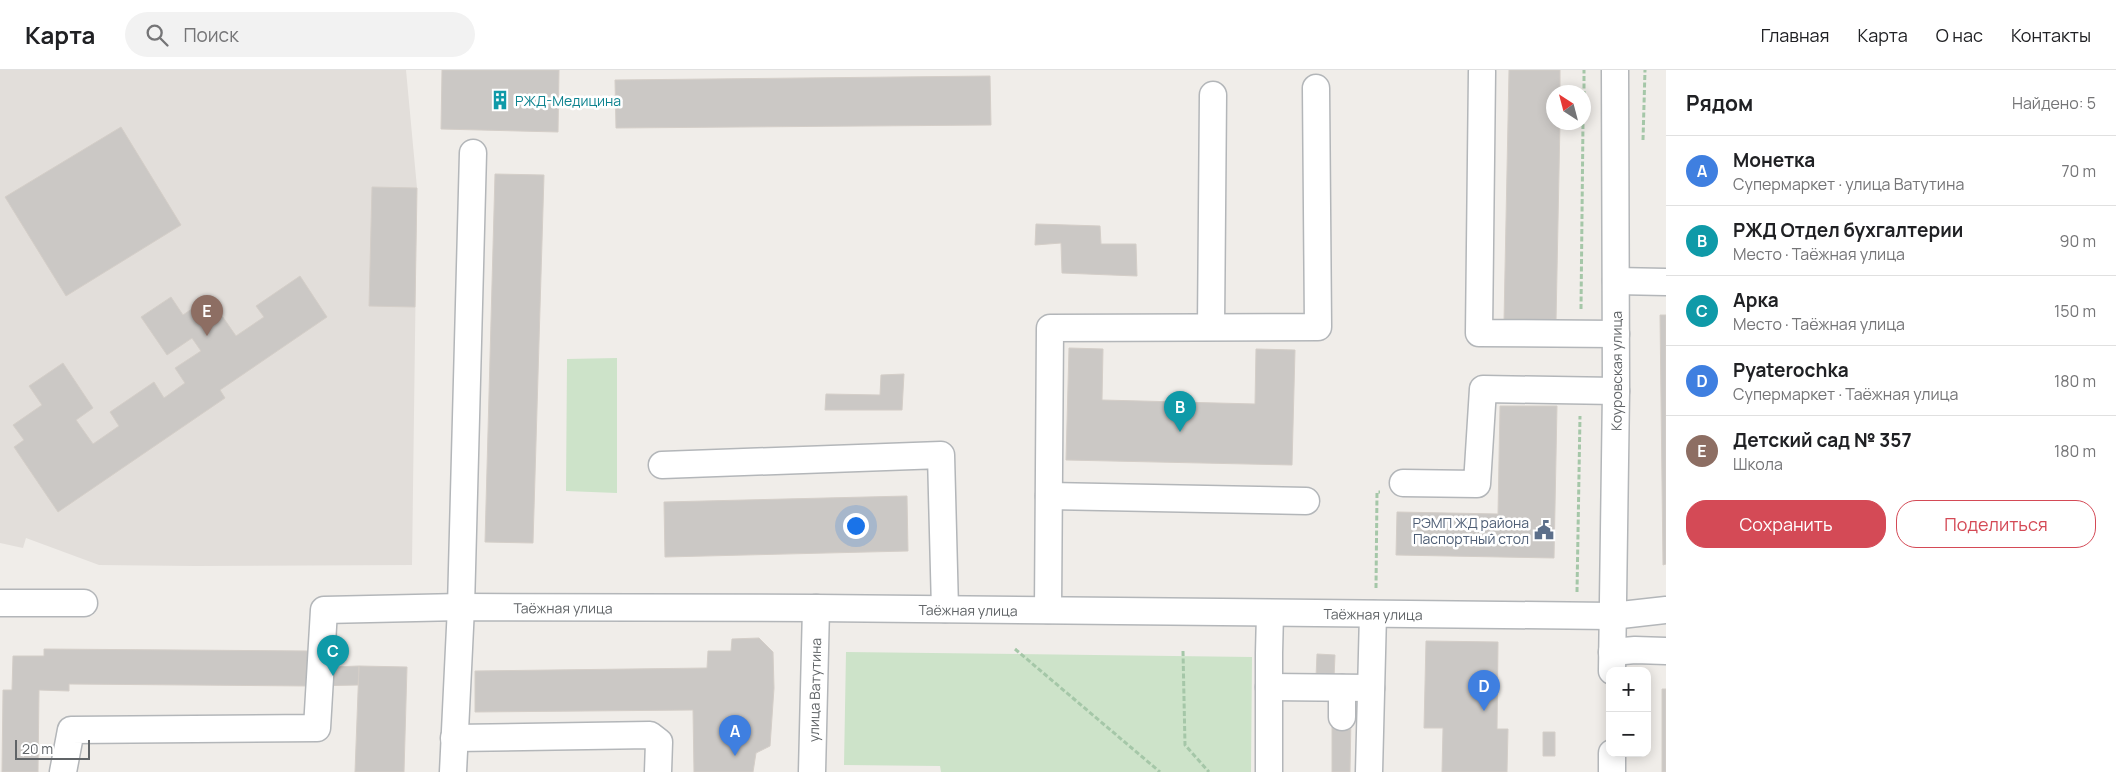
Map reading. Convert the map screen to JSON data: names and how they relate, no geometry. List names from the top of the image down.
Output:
{
  "streets": {
    "street": ["Коуровская улица", "Таёжная улица", "улица Ватутина"]
  },
  "crossings": [
    ["Коуровская улица", "Таёжная улица"],
    ["Таёжная улица", "улица Ватутина"]
  ],
  "places": {
    "building": ["РЖД-Медицина"],
    "public building": ["РЭМП ЖД района Паспортный стол"]
  },
  "scale_bar": "20 m",
  "north": "top left",
  "page": {
    "header": "Карта",
    "search": "Поиск",
    "nav": [
      "Главная",
      "Карта",
      "О нас",
      "Контакты"
    ],
    "heading": ["Рядом", "Найдено: 5"],
    "list": [
      {
        "mark": "A",
        "name": "Монетка",
        "note": "Супермаркет · улица Ватутина",
        "value": "70 m"
      },
      {
        "mark": "B",
        "name": "РЖД Отдел бухгалтерии",
        "note": "Место · Таёжная улица",
        "value": "90 m"
      },
      {
        "mark": "C",
        "name": "Арка",
        "note": "Место · Таёжная улица",
        "value": "150 m"
      },
      {
        "mark": "D",
        "name": "Pyaterochka",
        "note": "Супермаркет · Таёжная улица",
        "value": "180 m"
      },
      {
        "mark": "E",
        "name": "Детский сад № 357",
        "note": "Школа",
        "value": "180 m"
      }
    ],
    "pins": [
      "E",
      "B",
      "C",
      "D",
      "A"
    ],
    "buttons": ["Сохранить", "Поделиться"],
    "map_buttons": ["+", "−"],
    "scale": "20 m"
  }
}
